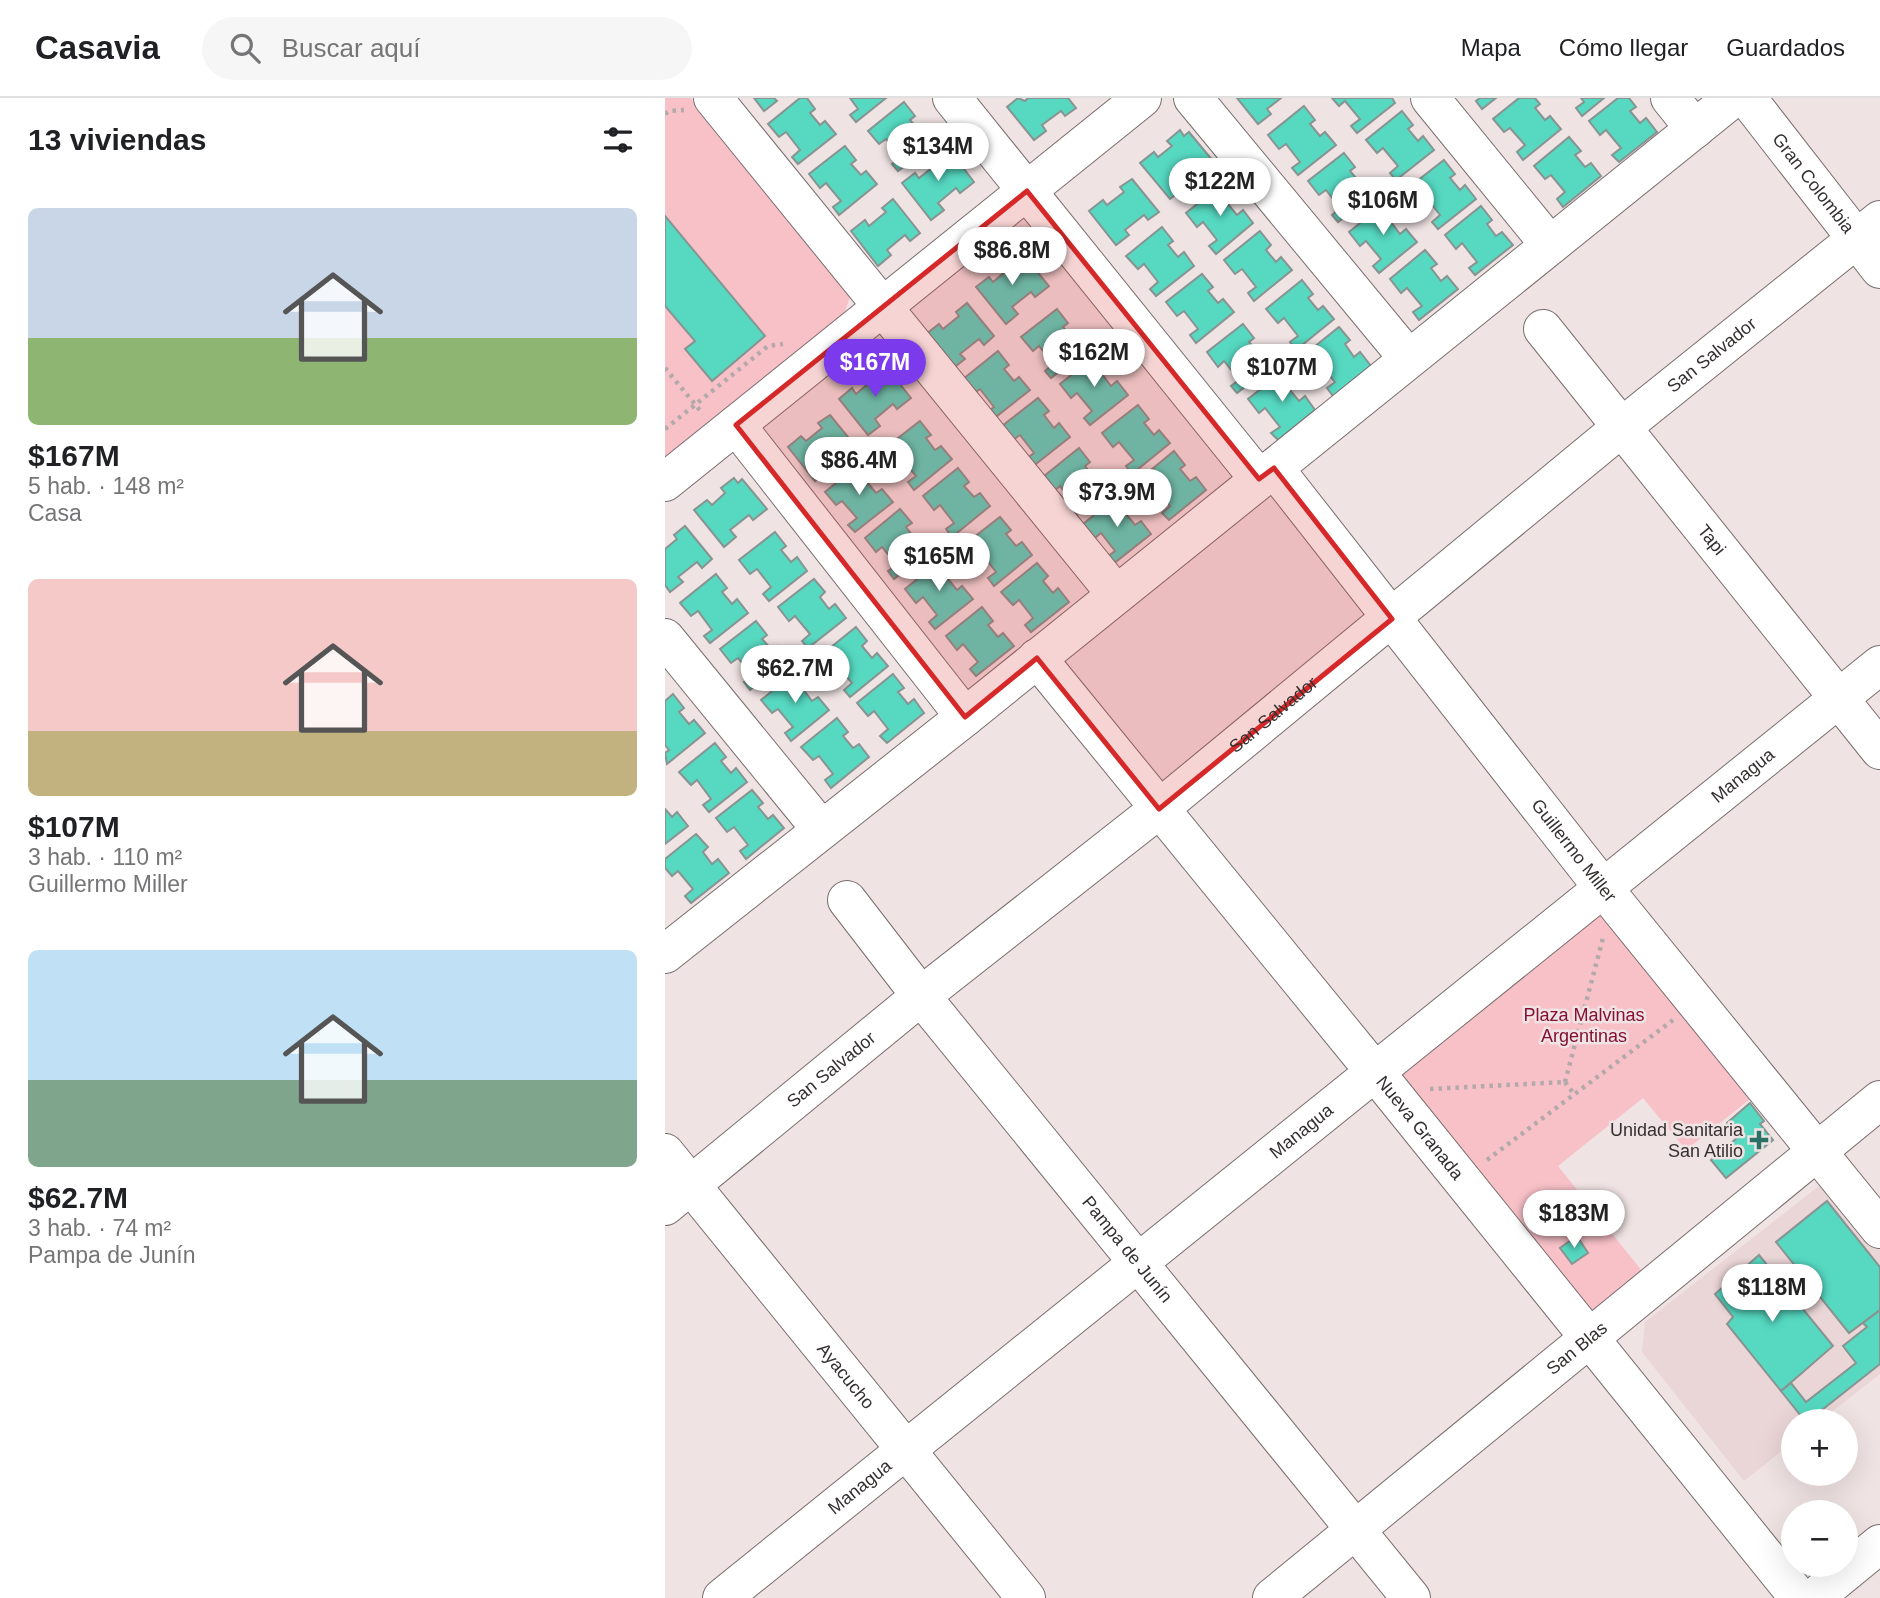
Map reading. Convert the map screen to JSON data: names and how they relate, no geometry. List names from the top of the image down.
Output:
{
  "streets": {
    "street": [
      "Gran Colombia",
      "San Salvador",
      "Tapi",
      "Managua",
      "Guillermo Miller",
      "Nueva Granada",
      "Pampa de Junín",
      "San Blas",
      "Ayacucho"
    ]
  },
  "crossings": [
    ["Gran Colombia", "San Salvador"],
    ["San Salvador", "Tapi"],
    ["San Salvador", "Guillermo Miller"],
    ["San Salvador", "Nueva Granada"],
    ["San Salvador", "Pampa de Junín"],
    ["San Salvador", "Ayacucho"],
    ["Tapi", "Managua"],
    ["Managua", "Guillermo Miller"],
    ["Managua", "Nueva Granada"],
    ["Managua", "Pampa de Junín"],
    ["Managua", "Ayacucho"],
    ["Guillermo Miller", "San Blas"],
    ["Nueva Granada", "San Blas"],
    ["Pampa de Junín", "San Blas"]
  ],
  "parks": ["Plaza Malvinas Argentinas"],
  "places": {
    "health": ["Unidad Sanitaria San Atilio"]
  },
  "page": {
    "header": "Casavia",
    "search": "Buscar aquí",
    "nav": ["Mapa", "Cómo llegar", "Guardados"],
    "heading": "13 viviendas",
    "price": [
      "$134M",
      "$122M",
      "$106M",
      "$86.8M",
      "$162M",
      "$167M",
      "$107M",
      "$86.4M",
      "$73.9M",
      "$165M",
      "$62.7M",
      "$183M",
      "$118M"
    ],
    "list": [
      {
        "name": "$167M",
        "note": "5 hab. · 148 m² · Casa"
      },
      {
        "name": "$107M",
        "note": "3 hab. · 110 m² · Guillermo Miller"
      },
      {
        "name": "$62.7M",
        "note": "3 hab. · 74 m² · Pampa de Junín"
      }
    ],
    "map_buttons": ["+", "−"]
  }
}
